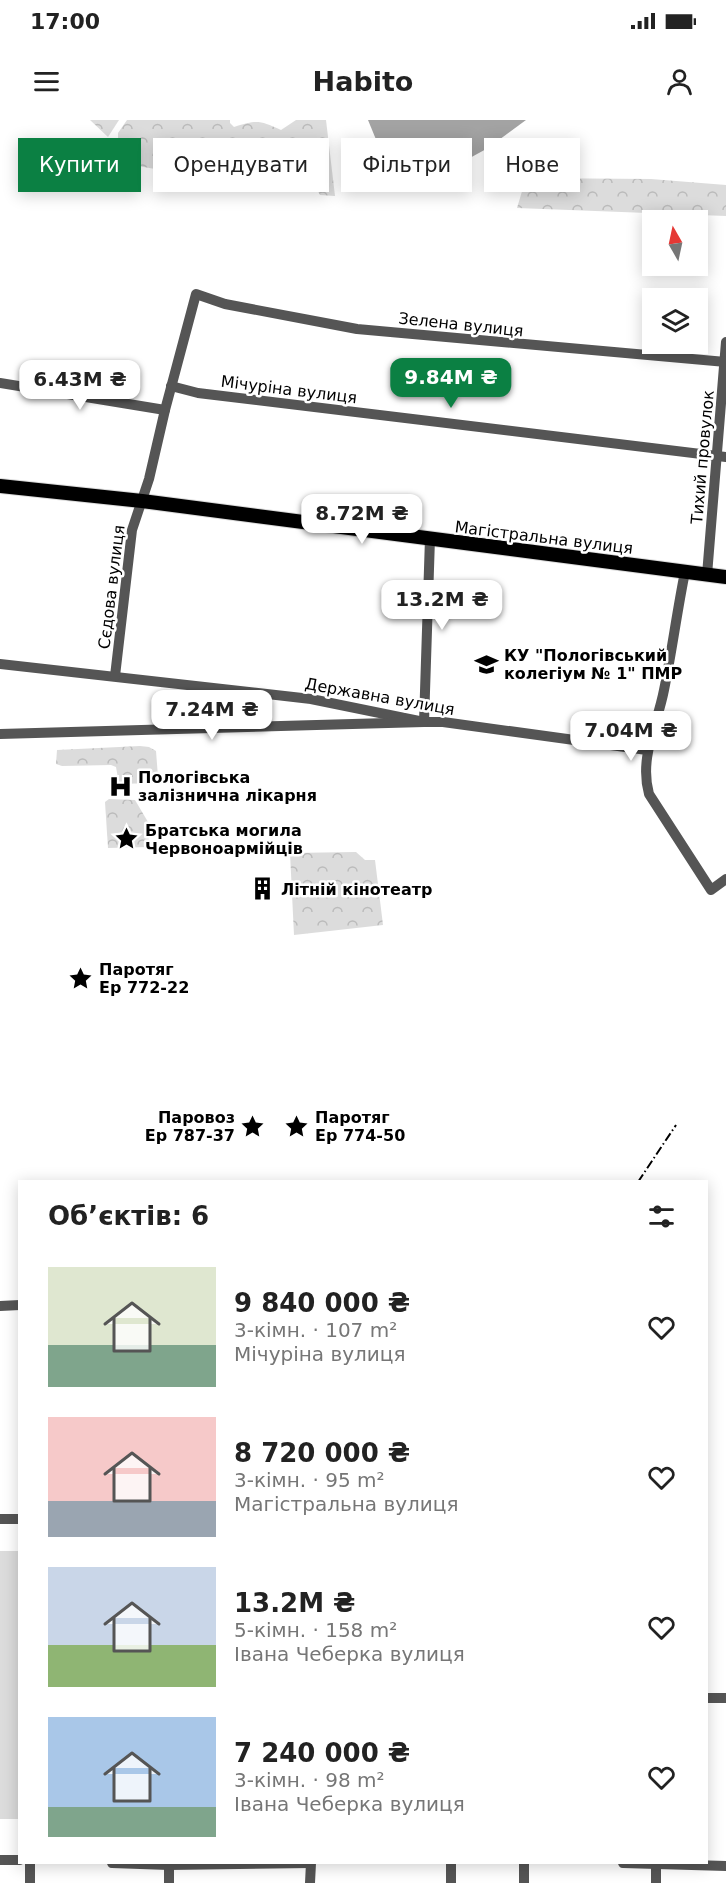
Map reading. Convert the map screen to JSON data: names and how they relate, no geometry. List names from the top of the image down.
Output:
{
  "streets": {
    "main road": ["Магістральна вулиця"],
    "street": [
      "Зелена вулиця",
      "Мічуріна вулиця",
      "Тихий провулок",
      "Сєдова вулиця",
      "Державна вулиця"
    ]
  },
  "crossings": [
    ["Зелена вулиця", "Тихий провулок"],
    ["Зелена вулиця", "Сєдова вулиця"],
    ["Мічуріна вулиця", "Тихий провулок"],
    ["Мічуріна вулиця", "Сєдова вулиця"],
    ["Тихий провулок", "Магістральна вулиця"],
    ["Магістральна вулиця", "Сєдова вулиця"],
    ["Сєдова вулиця", "Державна вулиця"]
  ],
  "places": {
    "school or university": ["КУ \"Пологівський колегіум № 1\" ПМР"],
    "hospital": ["Пологівська залізнична лікарня"],
    "place": [
      "Братська могила Червоноармійців",
      "Паротяг Ер 772-22",
      "Паровоз Ер 787-37",
      "Паротяг Ер 774-50"
    ],
    "building": ["Літній кінотеатр"]
  },
  "north": "top",
  "page": {
    "status": "17:00",
    "header": "Habito",
    "chip": [
      "Купити",
      "Орендувати",
      "Фільтри",
      "Нове"
    ],
    "price": [
      "9.84M ₴",
      "6.43M ₴",
      "8.72M ₴",
      "13.2M ₴",
      "7.24M ₴",
      "7.04M ₴"
    ],
    "heading": "Об’єктів: 6",
    "list": [
      {
        "name": "9 840 000 ₴",
        "note": "3-кімн. · 107 m² · Мічуріна вулиця"
      },
      {
        "name": "8 720 000 ₴",
        "note": "3-кімн. · 95 m² · Магістральна вулиця"
      },
      {
        "name": "13.2M ₴",
        "note": "5-кімн. · 158 m² · Івана Чеберка вулиця"
      },
      {
        "name": "7 240 000 ₴",
        "note": "3-кімн. · 98 m² · Івана Чеберка вулиця"
      }
    ]
  }
}
